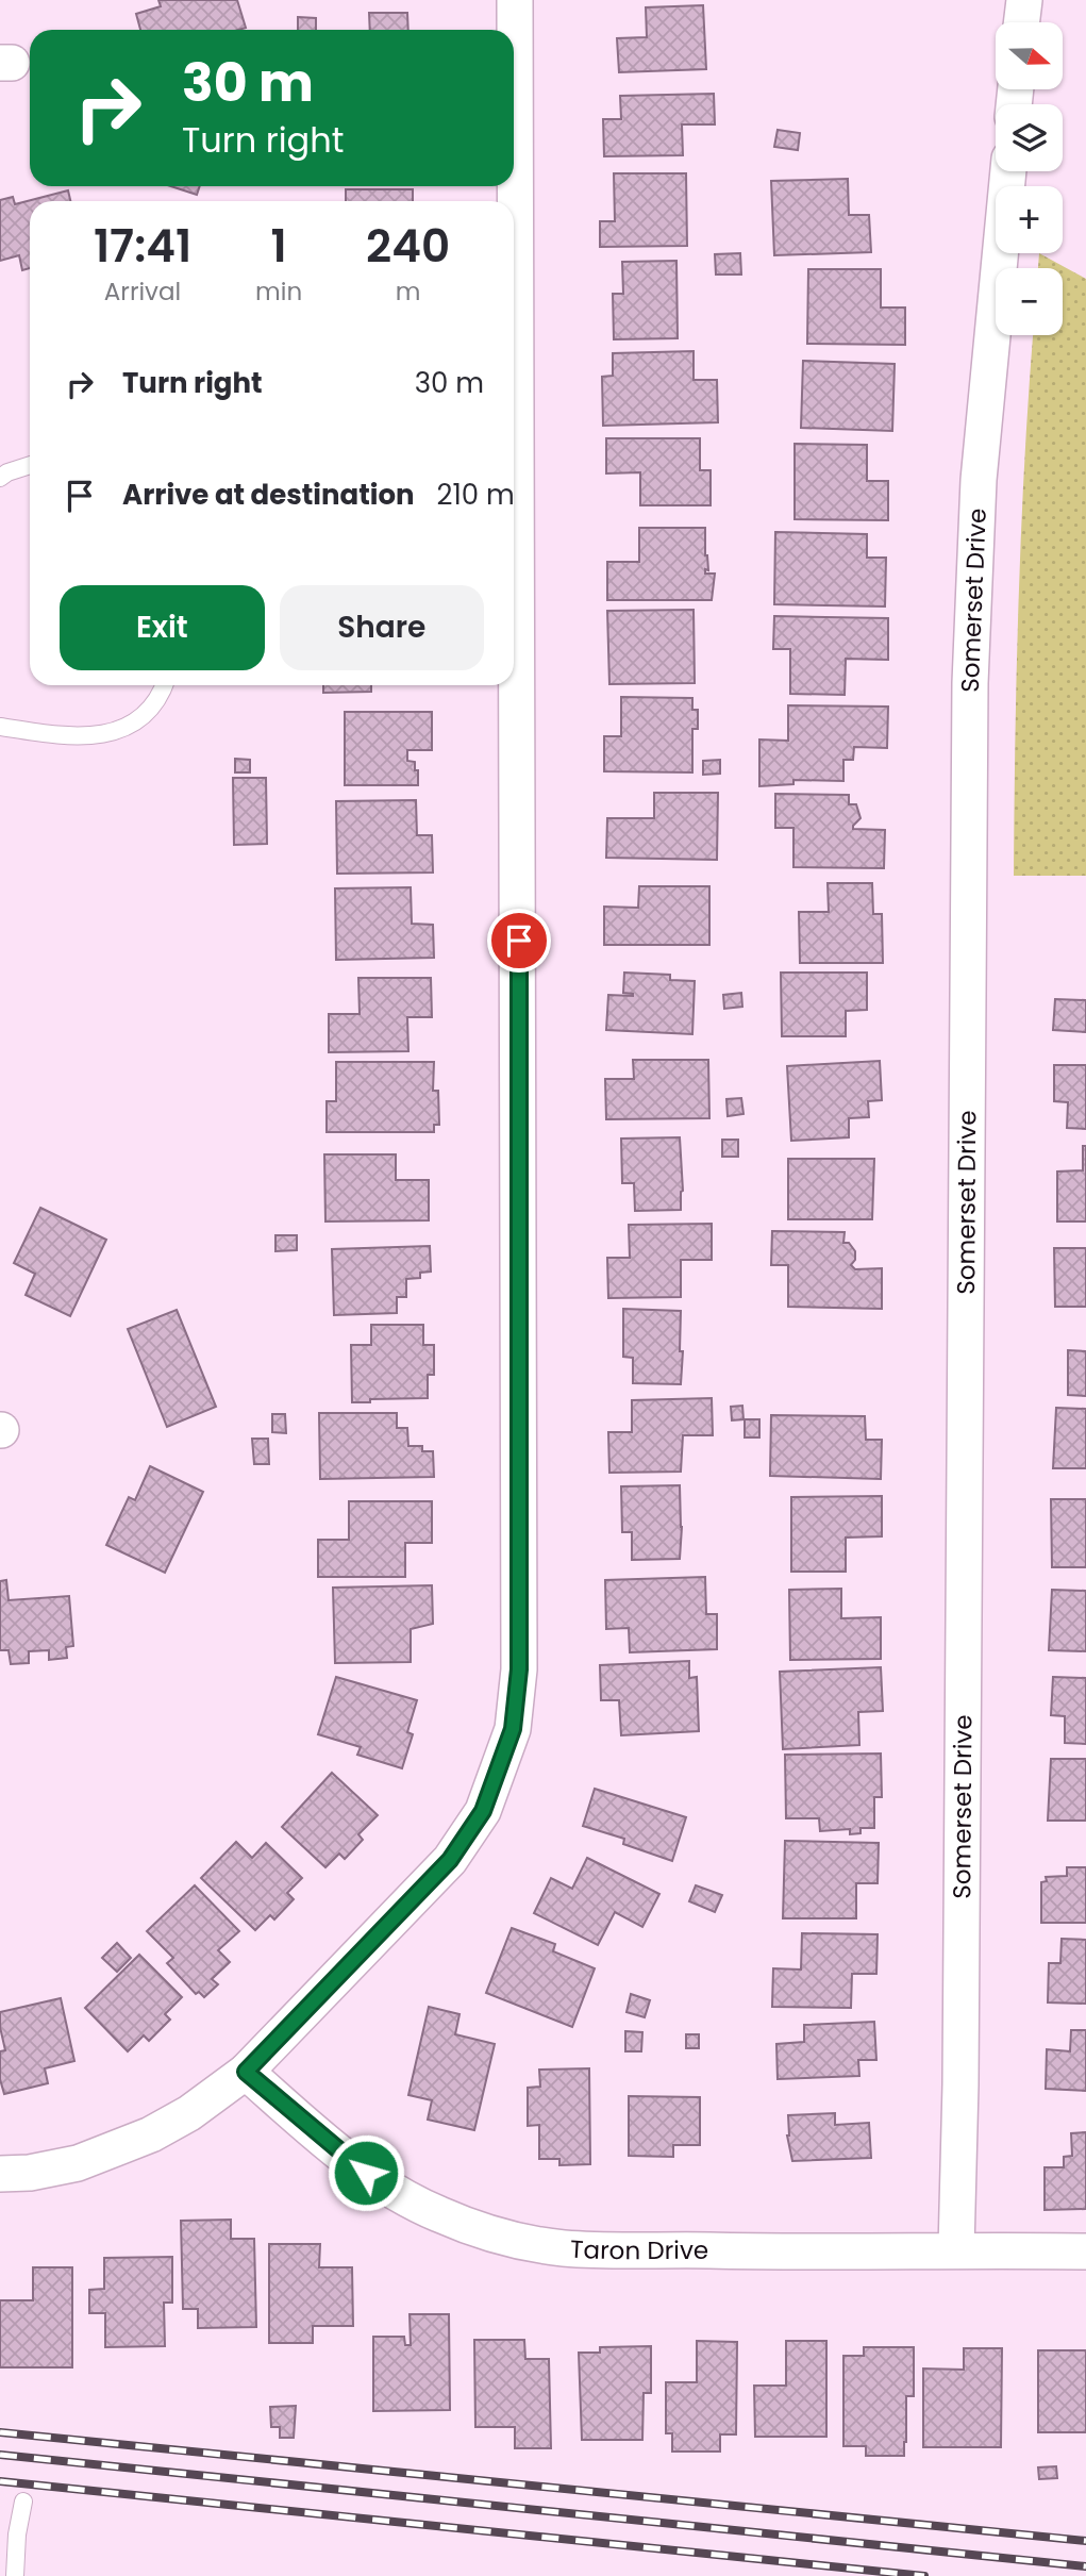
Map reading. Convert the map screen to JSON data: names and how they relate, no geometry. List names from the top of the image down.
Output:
{
  "streets": {
    "street": ["Somerset Drive", "Taron Drive"]
  },
  "crossings": [
    ["Somerset Drive", "Taron Drive"]
  ],
  "north": "right",
  "page": {
    "map_buttons": ["+", "−"],
    "turn": ["30 m", "Turn right"],
    "eta": [
      "17:41",
      "Arrival",
      "1",
      "min",
      "240",
      "m"
    ],
    "list": [
      {
        "name": "Turn right",
        "value": "30 m"
      },
      {
        "name": "Arrive at destination",
        "value": "210 m"
      }
    ],
    "buttons": ["Exit", "Share"]
  }
}
